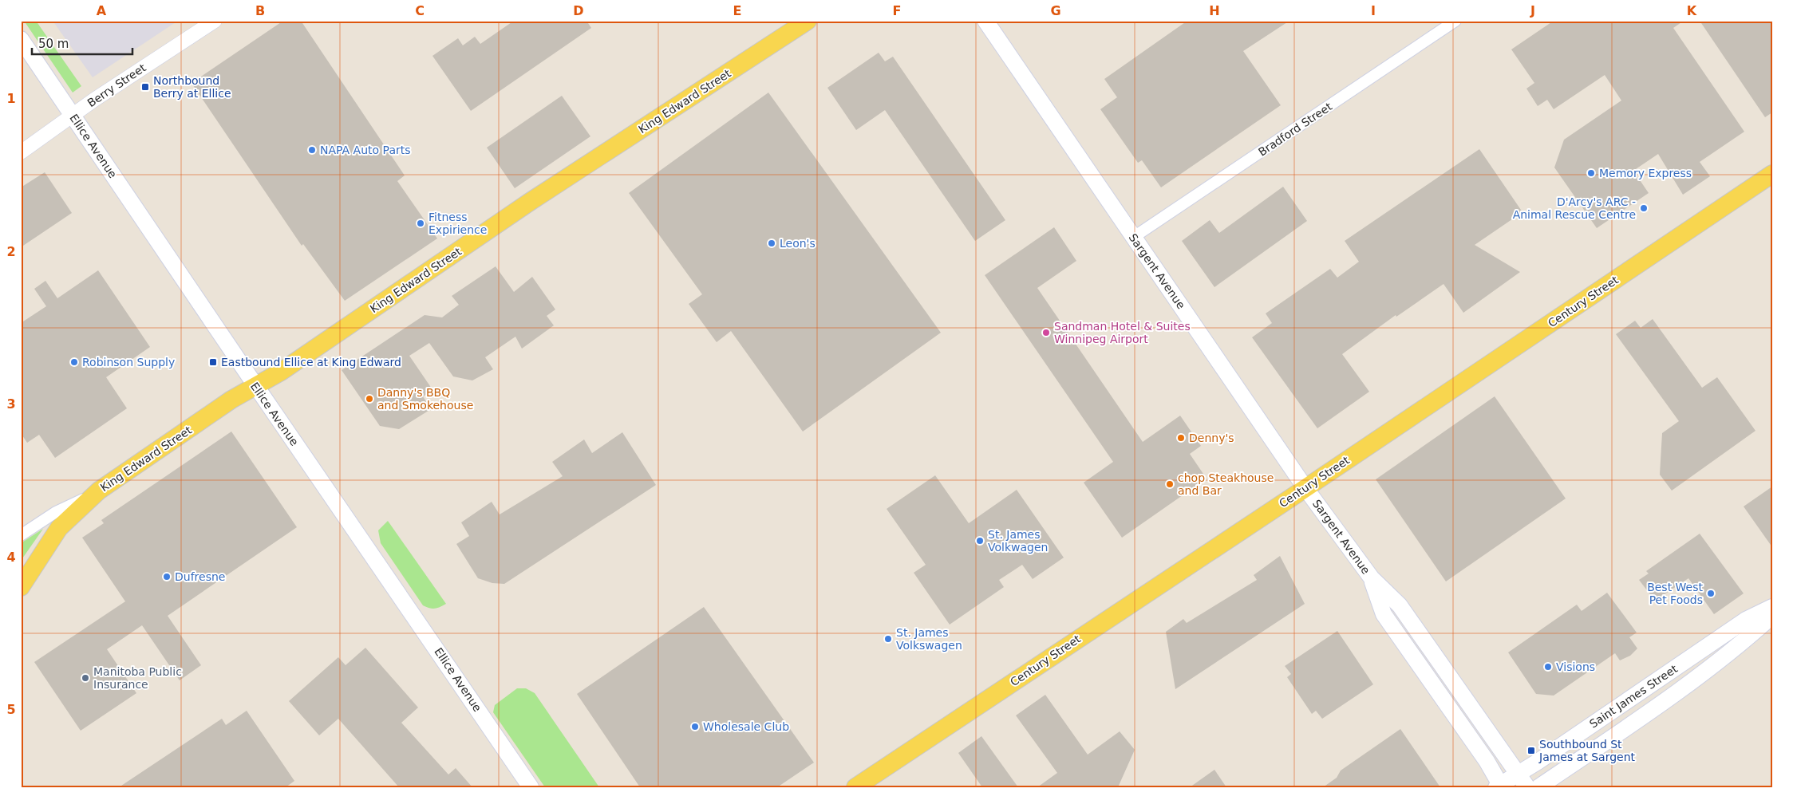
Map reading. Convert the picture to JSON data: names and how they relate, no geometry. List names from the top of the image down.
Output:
{
  "streets": {
    "main road": [
      "King Edward Street",
      "Ellice Avenue",
      "Sargent Avenue",
      "Century Street",
      "Saint James Street"
    ],
    "street": ["Berry Street", "Bradford Street"]
  },
  "crossings": [
    ["Berry Street", "Ellice Avenue"],
    ["King Edward Street", "Ellice Avenue"],
    ["Bradford Street", "Sargent Avenue"],
    ["Sargent Avenue", "Century Street"],
    ["Sargent Avenue", "Saint James Street"]
  ],
  "places": {
    "transit": ["Northbound Berry at Ellice", "Eastbound Ellice at King Edward", "Southbound St James at Sargent"],
    "other": [
      "NAPA Auto Parts",
      "Memory Express",
      "D'Arcy's ARC - Animal Rescue Centre",
      "Fitness Expirience",
      "Leon's",
      "Sandman Hotel & Suites Winnipeg Airport",
      "Robinson Supply",
      "Danny's BBQ and Smokehouse",
      "Denny's",
      "chop Steakhouse and Bar",
      "St. James Volkwagen",
      "Dufresne",
      "Best West Pet Foods",
      "St. James Volkswagen",
      "Visions",
      "Manitoba Public Insurance",
      "Wholesale Club"
    ]
  },
  "scale_bar": "50 m",
  "grid": {
    "columns": [
      "A",
      "B",
      "C",
      "D",
      "E",
      "F",
      "G",
      "H",
      "I",
      "J",
      "K"
    ],
    "rows": [
      "1",
      "2",
      "3",
      "4",
      "5"
    ]
  }
}
